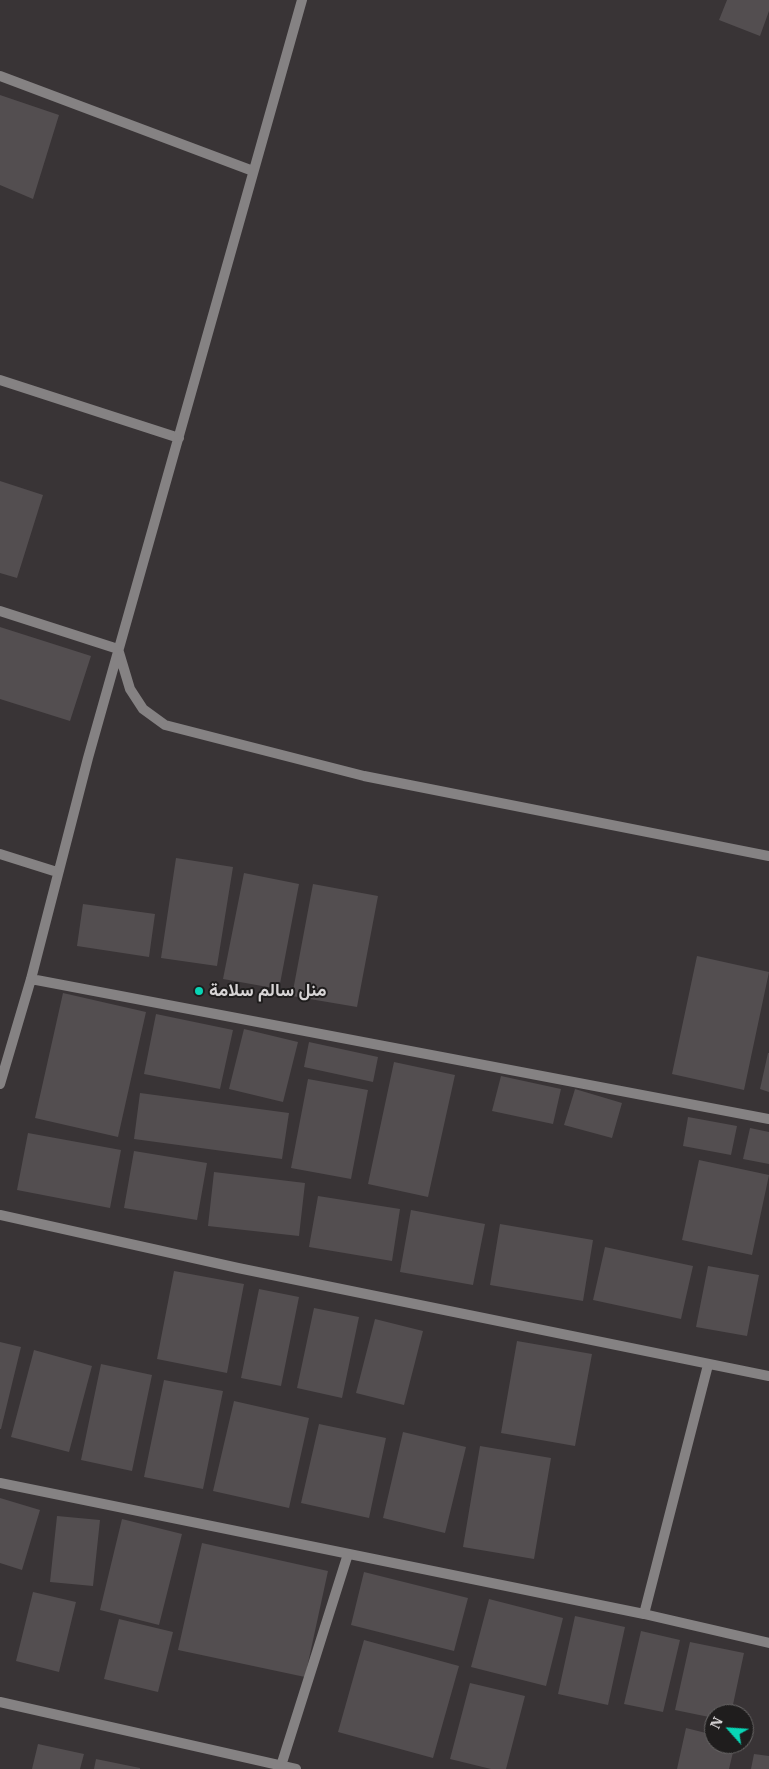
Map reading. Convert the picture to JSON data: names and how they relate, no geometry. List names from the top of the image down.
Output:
{
  "places": ["منل سالم سلامة"],
  "north": "top left"
}
